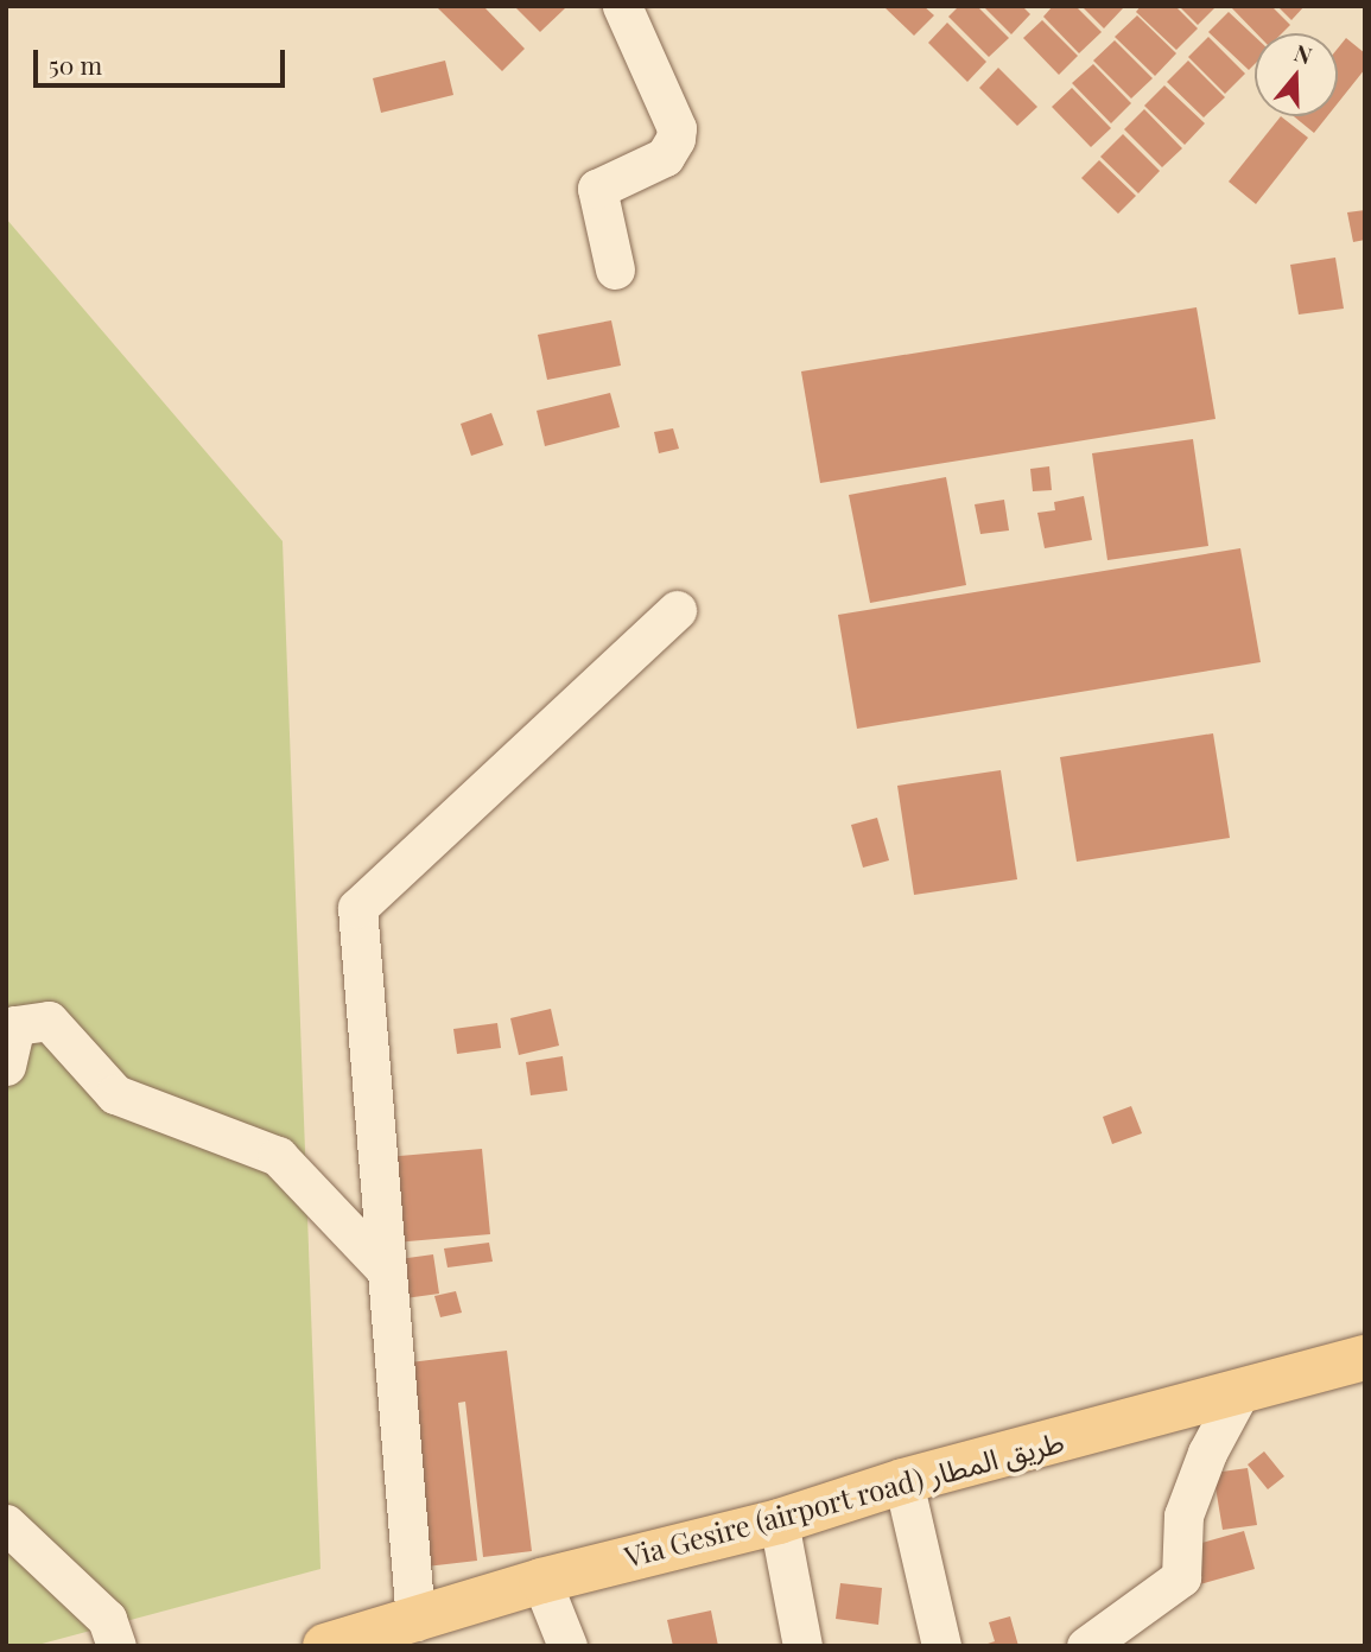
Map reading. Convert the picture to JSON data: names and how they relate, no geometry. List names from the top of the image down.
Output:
{
  "streets": {
    "main road": ["Via Gesire (airport road) طريق المطار"]
  },
  "scale_bar": "50 m",
  "north": "top"
}
